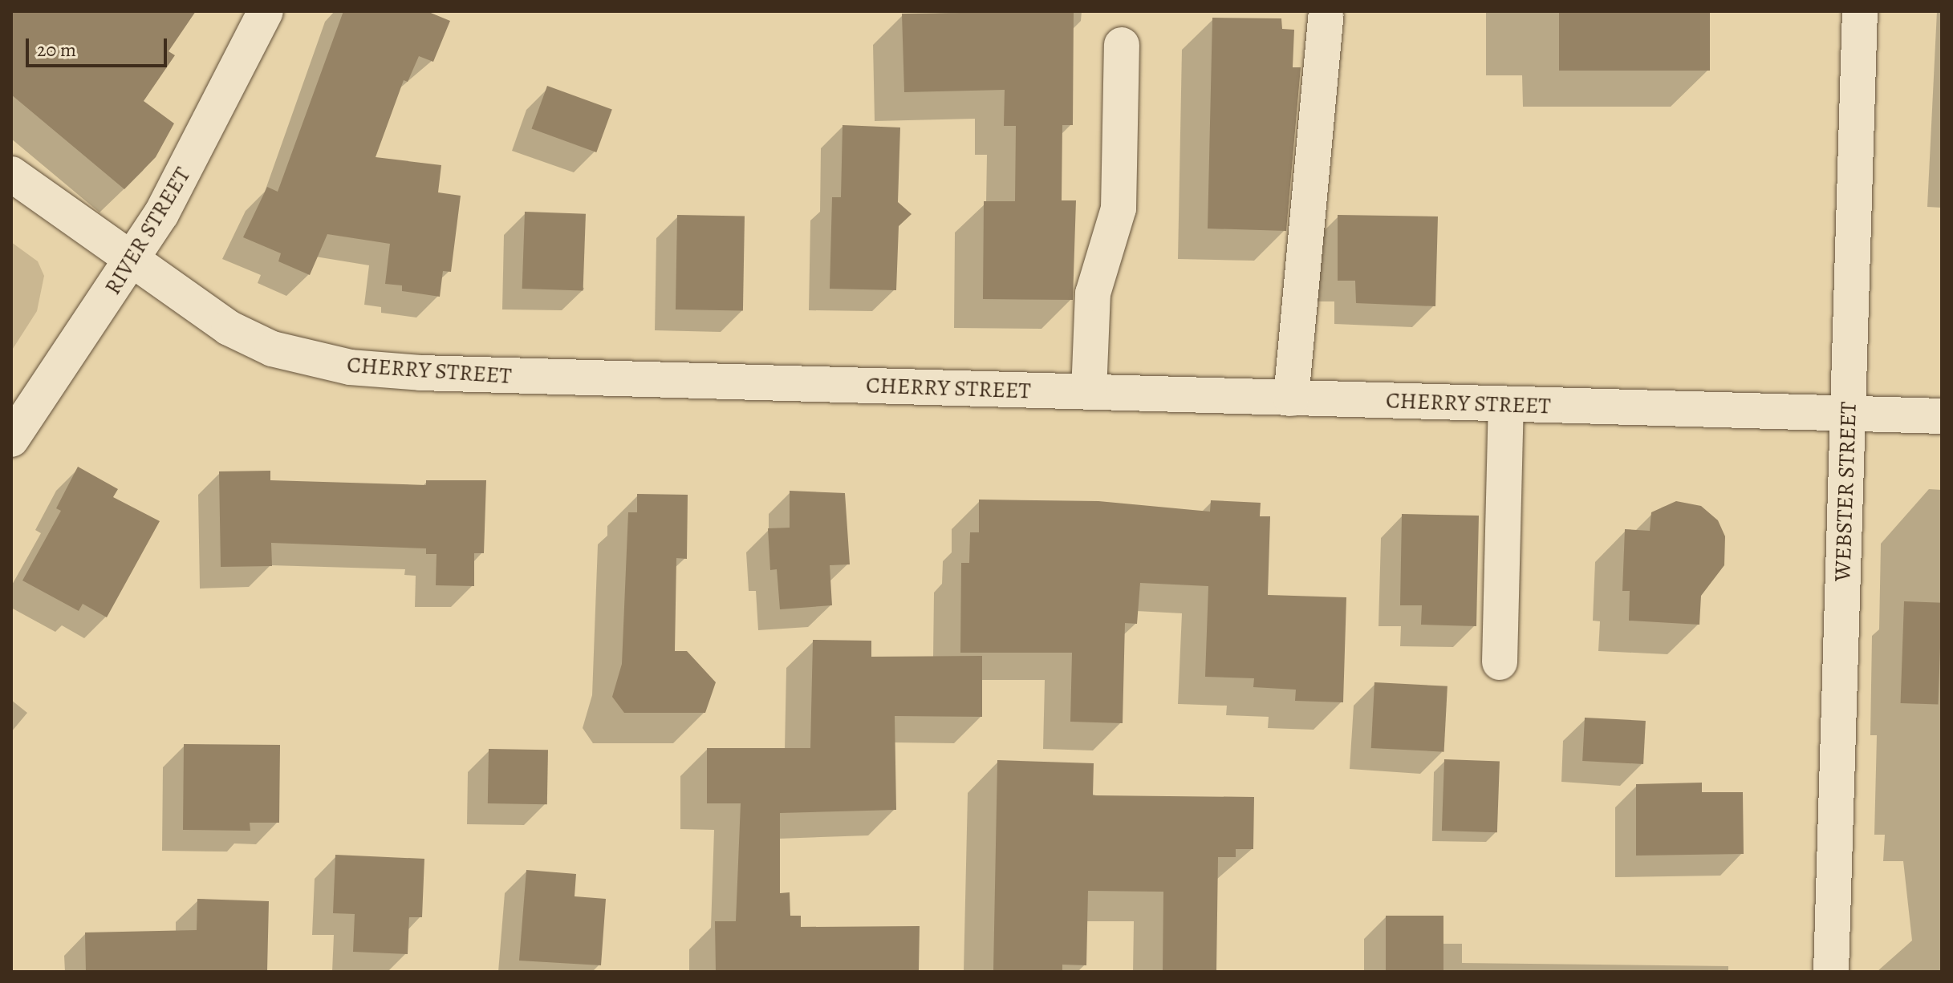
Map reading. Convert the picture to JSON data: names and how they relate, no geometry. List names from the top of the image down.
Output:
{
  "streets": {
    "street": ["RIVER STREET", "CHERRY STREET", "WEBSTER STREET"]
  },
  "crossings": [
    ["RIVER STREET", "CHERRY STREET"],
    ["CHERRY STREET", "WEBSTER STREET"]
  ],
  "scale_bar": "20 m"
}
